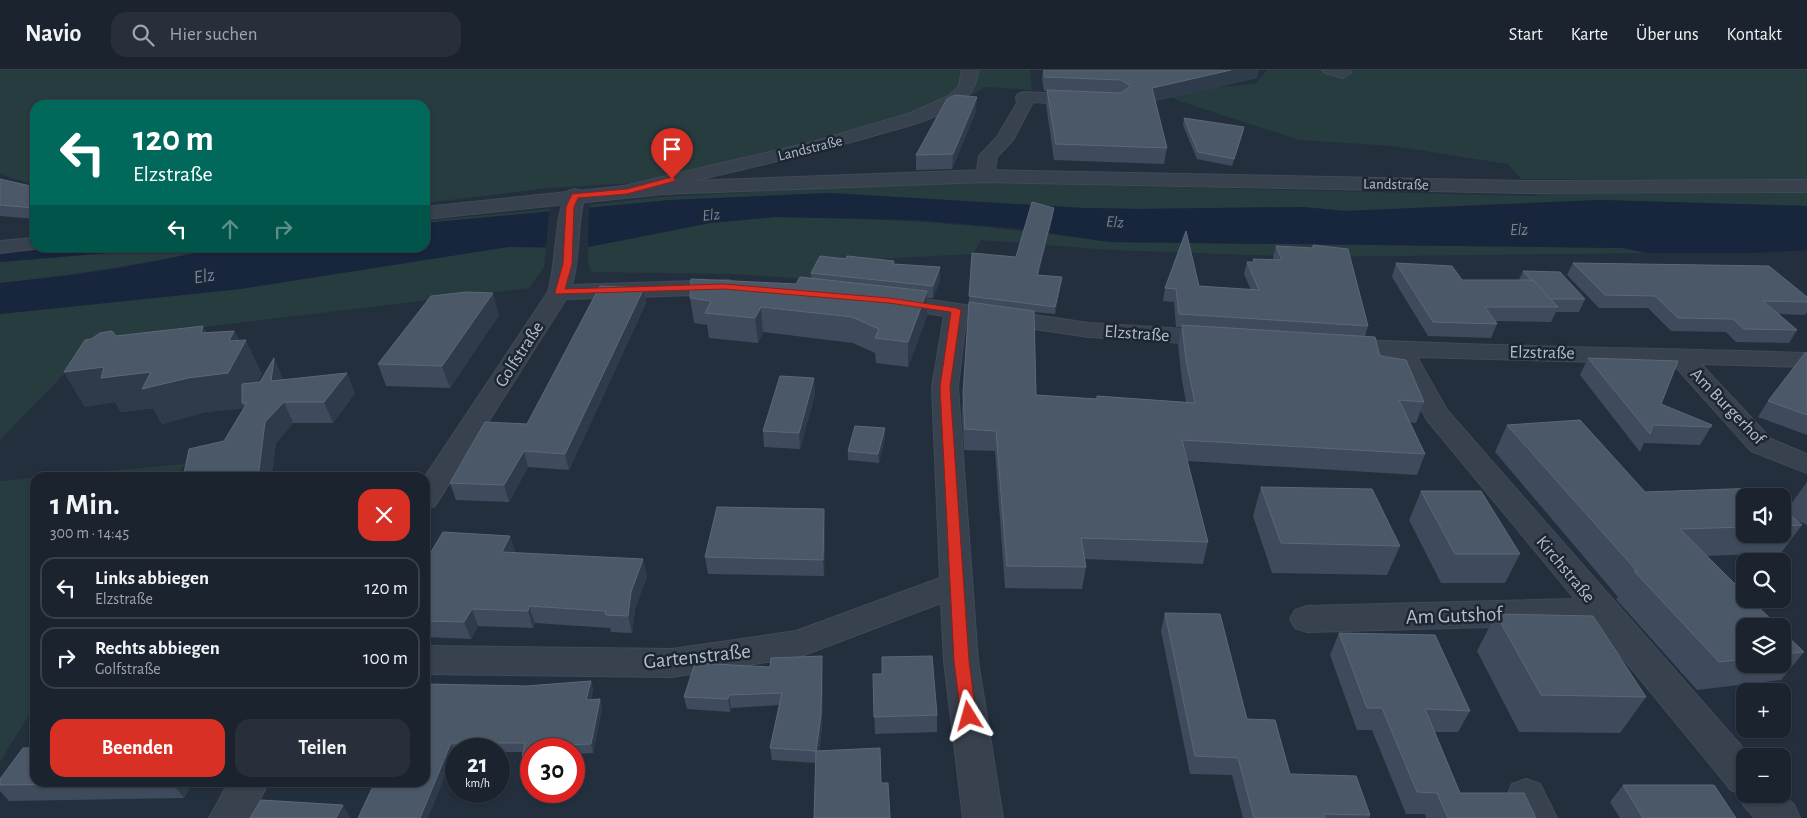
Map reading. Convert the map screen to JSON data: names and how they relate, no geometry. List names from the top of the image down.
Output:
{
  "streets": {
    "street": [
      "Landstraße",
      "Elzstraße",
      "Golfstraße",
      "Am Burgerhof",
      "Kirchstraße",
      "Am Gutshof",
      "Gartenstraße"
    ]
  },
  "crossings": [
    ["Landstraße", "Golfstraße"],
    ["Elzstraße", "Am Burgerhof"],
    ["Elzstraße", "Kirchstraße"],
    ["Kirchstraße", "Am Gutshof"]
  ],
  "water": ["Elz"],
  "page": {
    "header": "Navio",
    "search": "Hier suchen",
    "nav": [
      "Start",
      "Karte",
      "Über uns",
      "Kontakt"
    ],
    "turn": ["120 m", "Elzstraße"],
    "heading": ["1 Min.", "300 m · 14:45"],
    "map_buttons": ["+", "−"],
    "list": [
      {
        "name": "Links abbiegen",
        "note": "Elzstraße",
        "value": "120 m"
      },
      {
        "name": "Rechts abbiegen",
        "note": "Golfstraße",
        "value": "100 m"
      }
    ],
    "buttons": ["Beenden", "Teilen"],
    "speed": "21 km/h",
    "limit": "30"
  }
}
